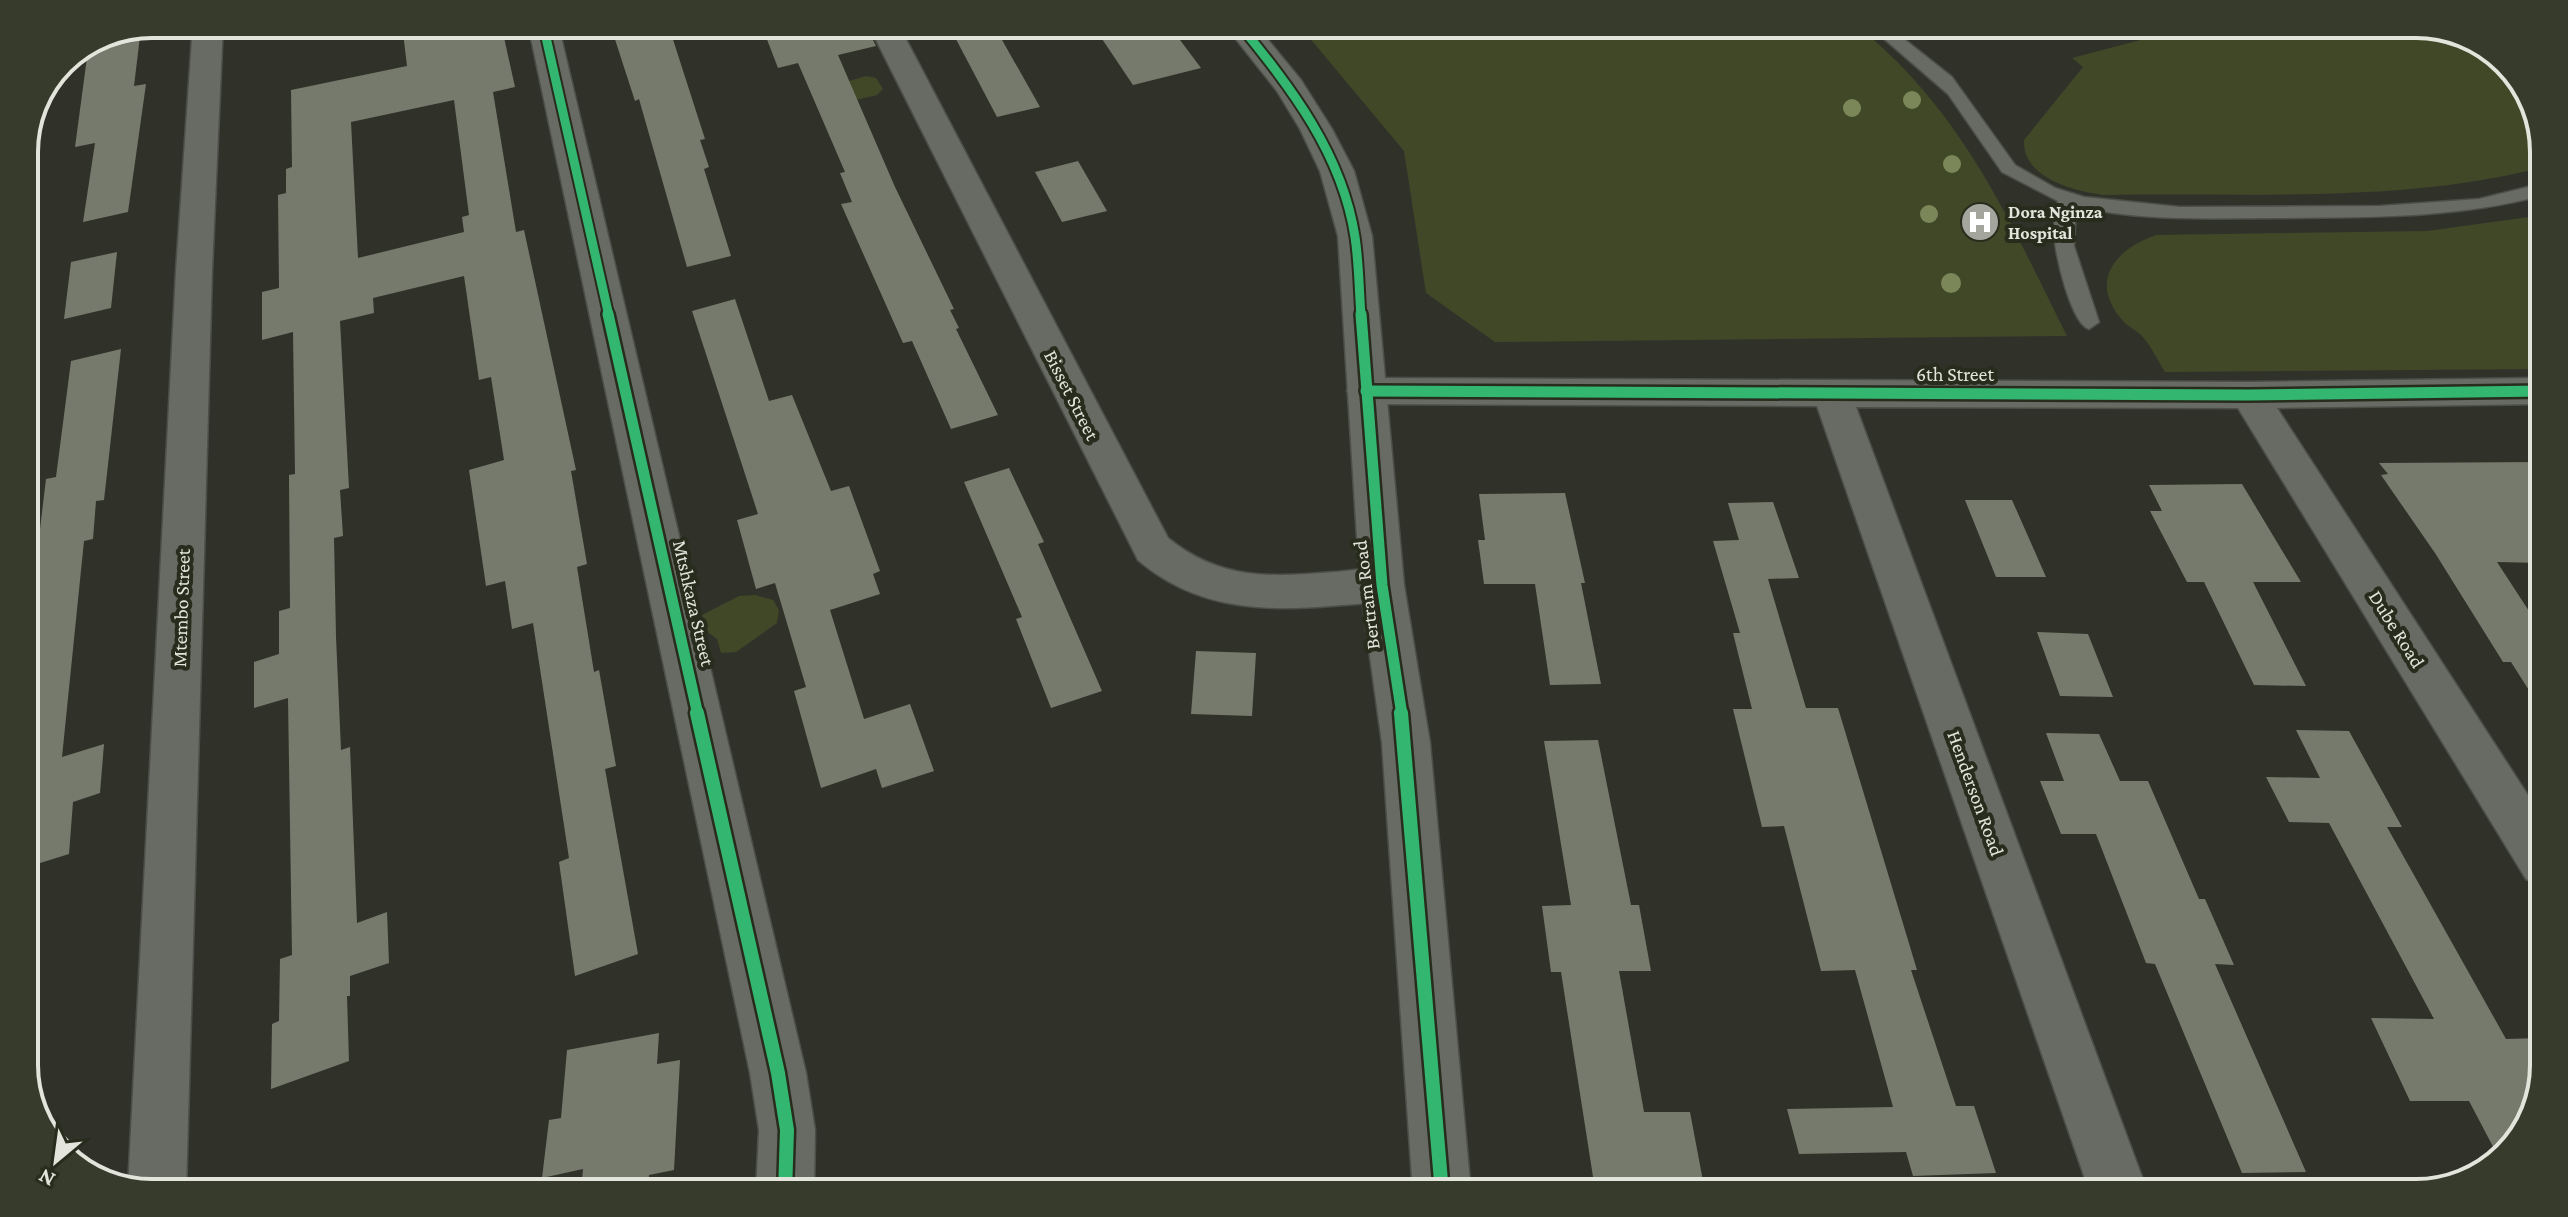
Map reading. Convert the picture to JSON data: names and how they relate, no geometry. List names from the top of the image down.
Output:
{
  "streets": {
    "street": [
      "6th Street",
      "Bisset Street",
      "Bertram Road",
      "Mtshkaza Street",
      "Mtembo Street",
      "Dube Road",
      "Henderson Road"
    ]
  },
  "crossings": [
    ["6th Street", "Bertram Road"],
    ["6th Street", "Dube Road"],
    ["6th Street", "Henderson Road"],
    ["Bisset Street", "Bertram Road"]
  ],
  "places": {
    "hospital": ["Dora Nginza Hospital"]
  },
  "north": "bottom left"
}
